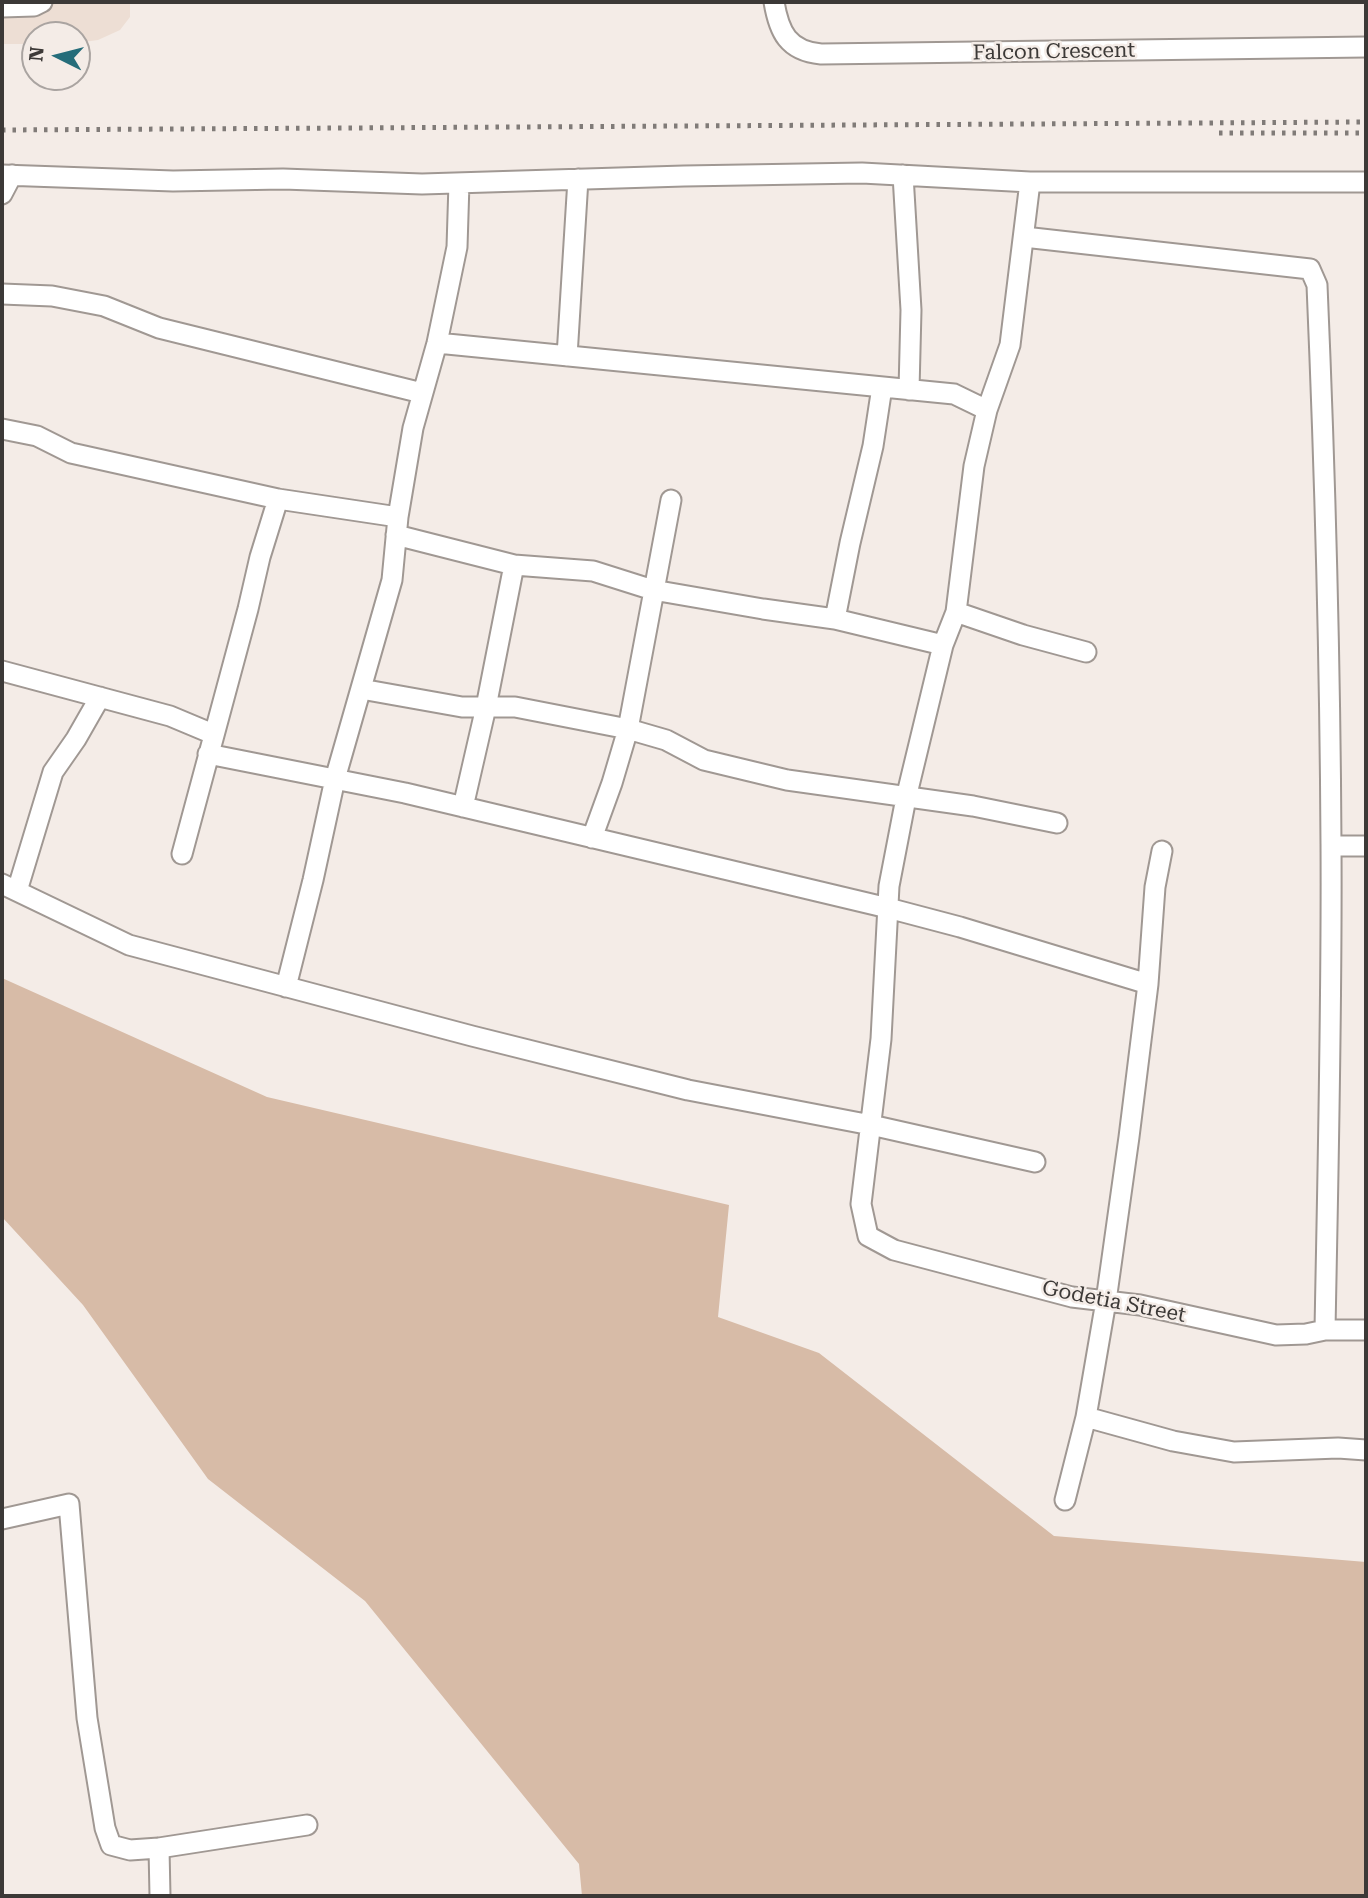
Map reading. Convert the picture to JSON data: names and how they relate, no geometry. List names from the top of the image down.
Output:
{
  "streets": {
    "street": ["Falcon Crescent", "Godetia Street"]
  },
  "north": "left"
}
